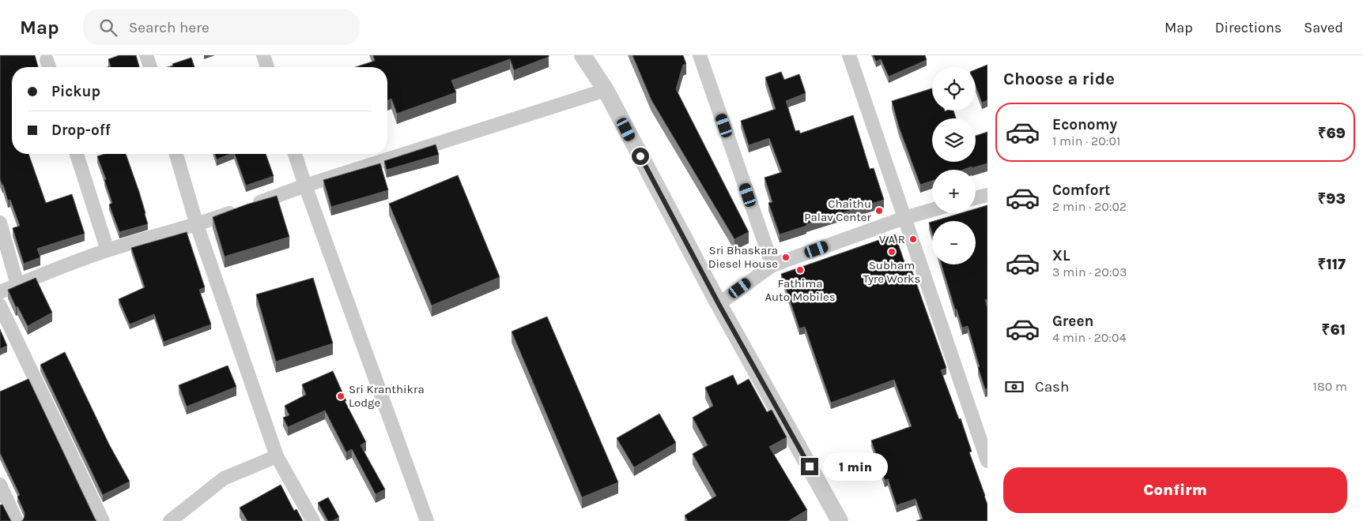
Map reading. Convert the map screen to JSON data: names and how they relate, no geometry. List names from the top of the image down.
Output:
{
  "places": [
    "Chaithu Palav Center",
    "V A R",
    "Subham Tyre Works",
    "Sri Bhaskara Diesel House",
    "Fathima Auto Mobiles",
    "Sri Kranthikra Lodge"
  ],
  "page": {
    "header": "Map",
    "search": "Search here",
    "nav": ["Map", "Directions", "Saved"],
    "heading": "Choose a ride",
    "map_buttons": ["+", "−"],
    "banner": ["Pickup", "Drop-off"],
    "list": [
      {
        "name": "Economy",
        "note": "1 min · 20:01",
        "value": "₹69"
      },
      {
        "name": "Comfort",
        "note": "2 min · 20:02",
        "value": "₹93"
      },
      {
        "name": "XL",
        "note": "3 min · 20:03",
        "value": "₹117"
      },
      {
        "name": "Green",
        "note": "4 min · 20:04",
        "value": "₹61"
      }
    ],
    "pay": ["Cash", "180 m"],
    "bubble": "1 min",
    "buttons": "Confirm"
  }
}
